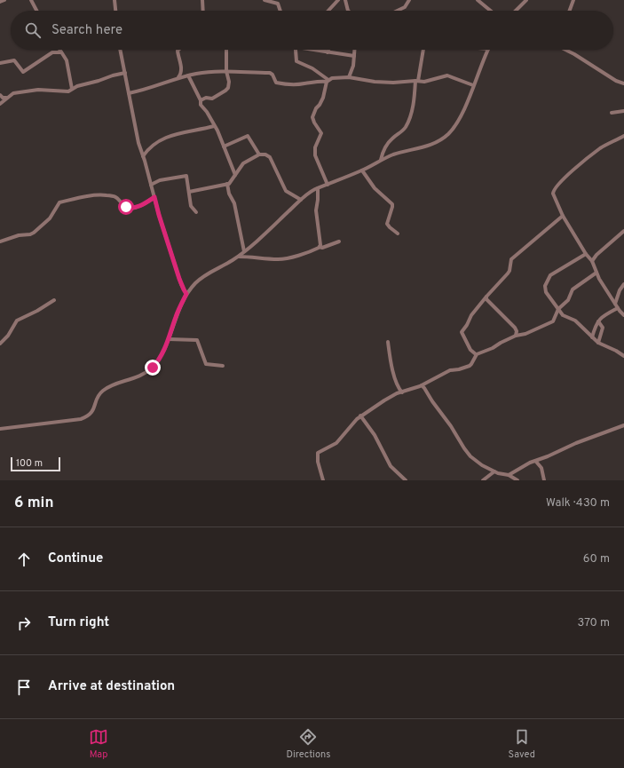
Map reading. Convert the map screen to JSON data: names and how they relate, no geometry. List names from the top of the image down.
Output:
{
  "scale_bar": "100 m",
  "page": {
    "search": "Search here",
    "scale": "100 m",
    "heading": ["6 min", "Walk · 430 m"],
    "list": [
      ["Continue", "60 m"],
      ["Turn right", "370 m"],
      "Arrive at destination"
    ],
    "nav": ["Map", "Directions", "Saved"]
  }
}
